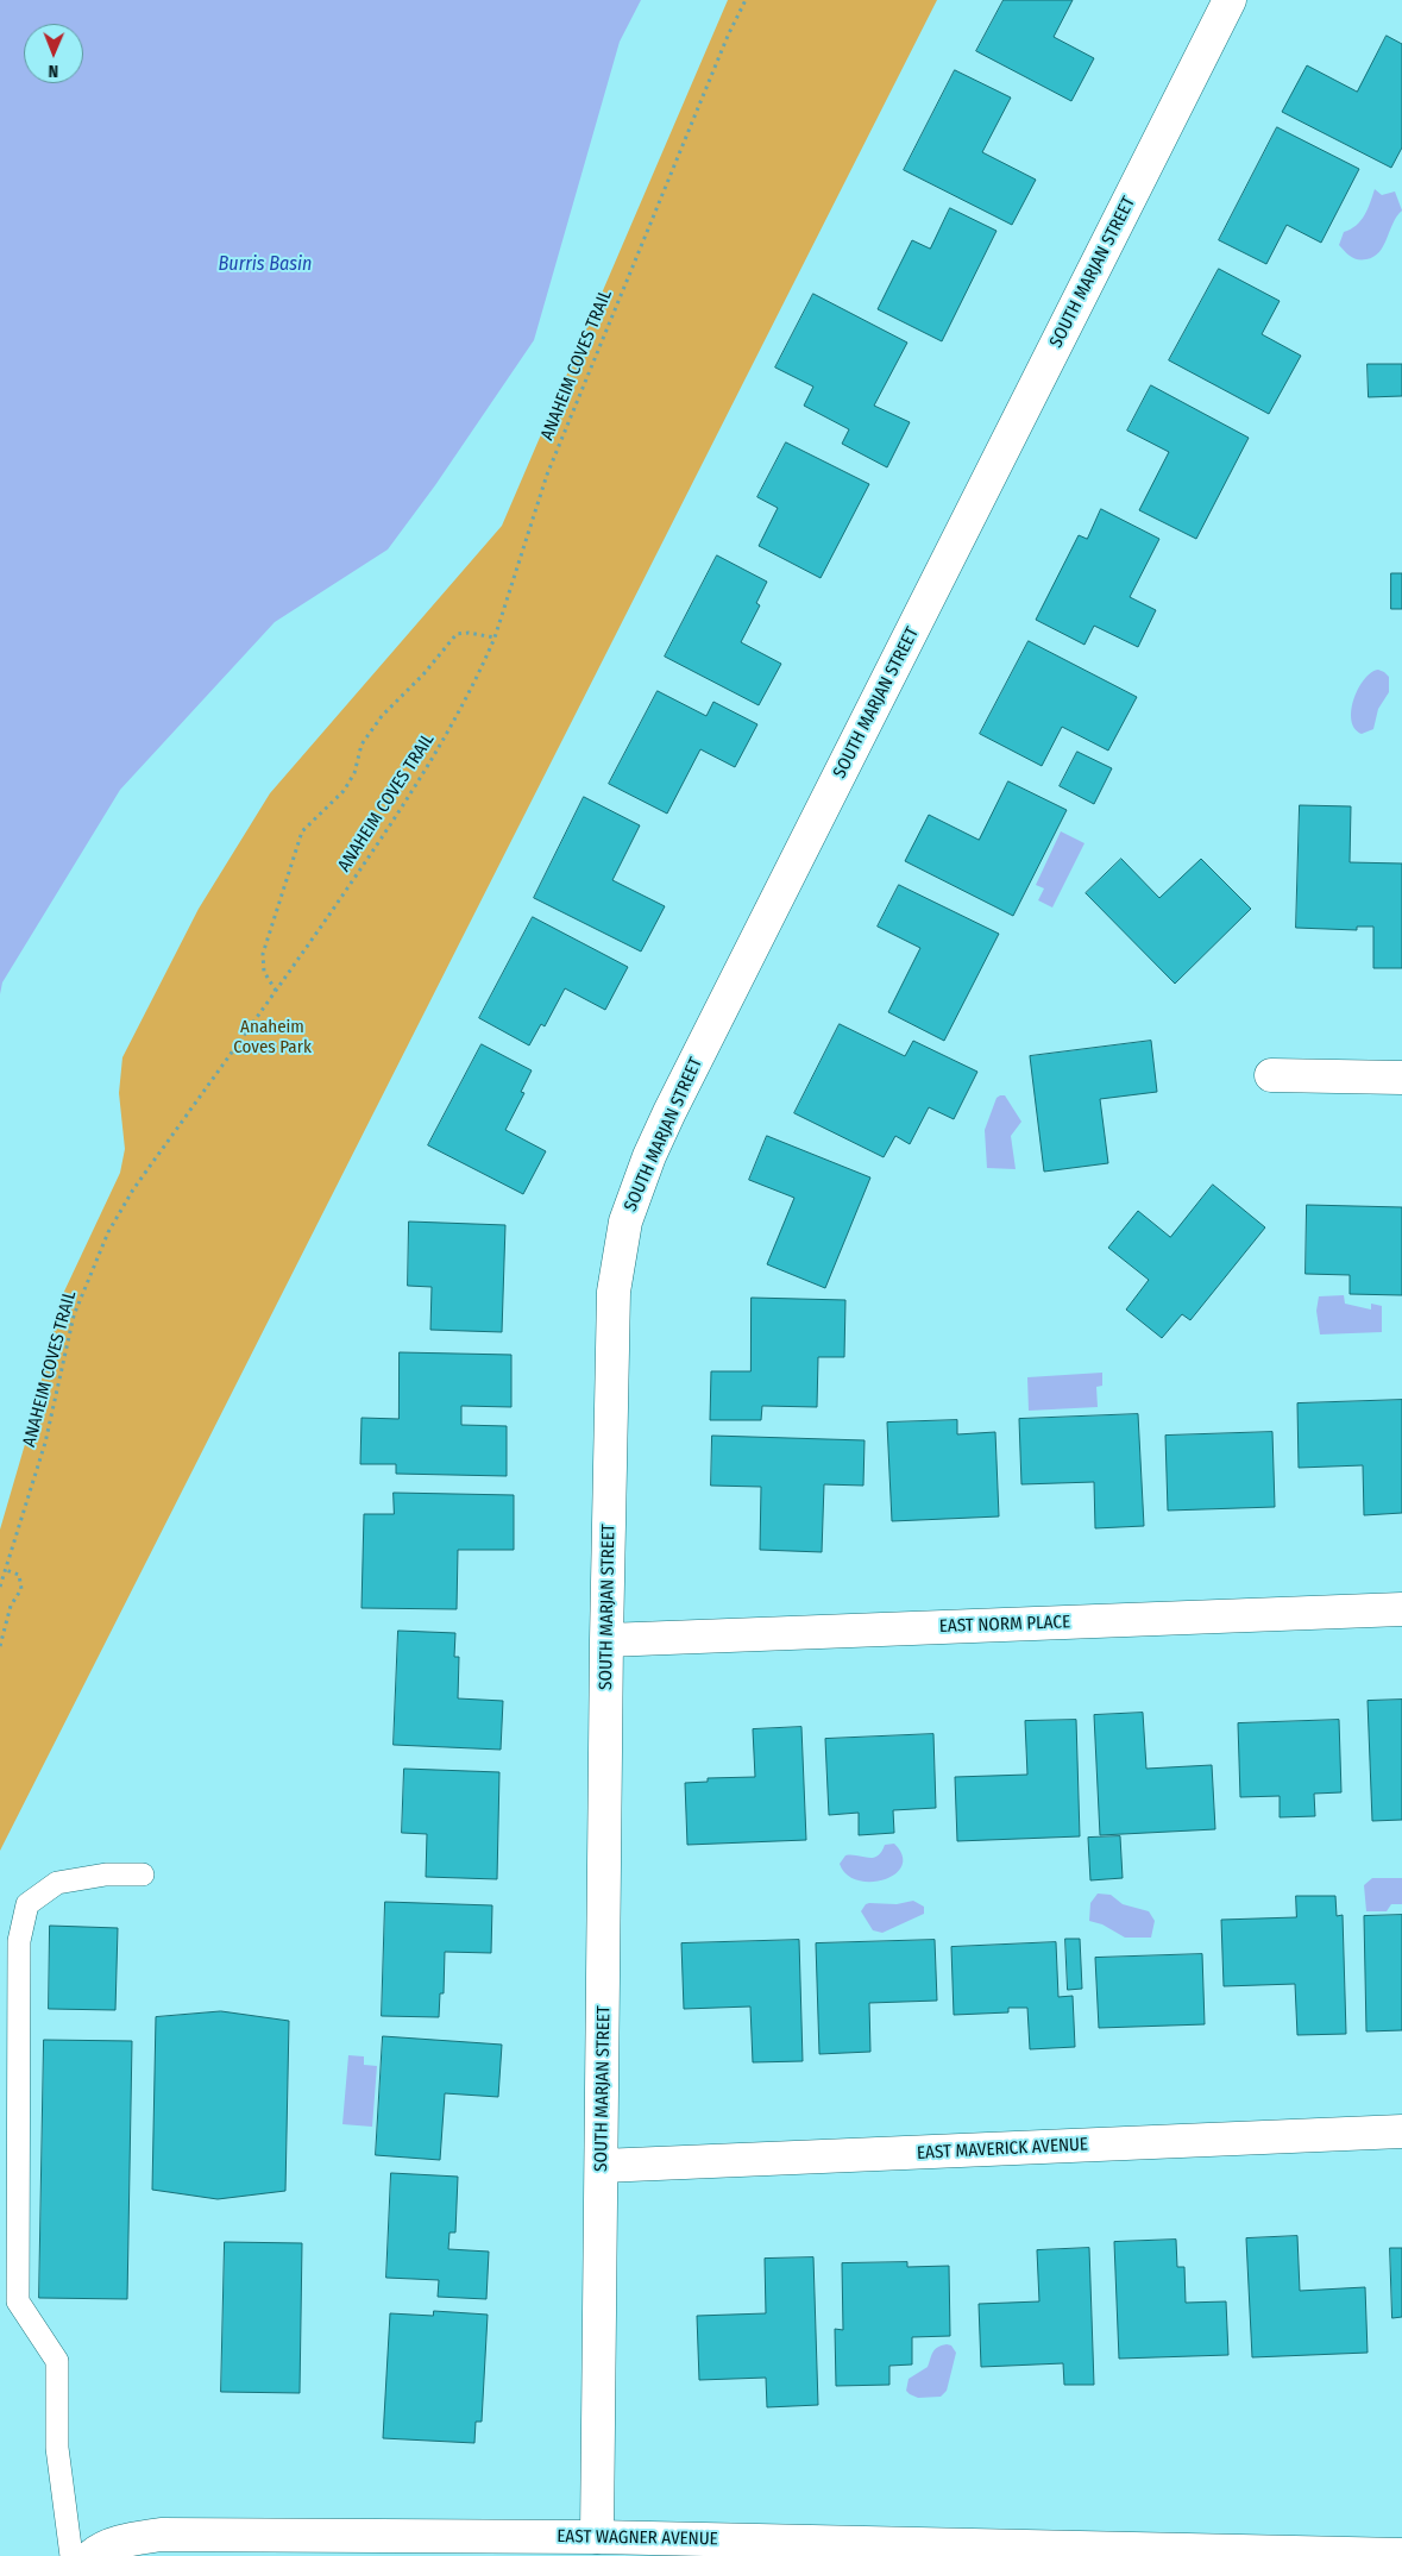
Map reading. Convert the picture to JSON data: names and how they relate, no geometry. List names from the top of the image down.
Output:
{
  "streets": {
    "street": [
      "SOUTH MARJAN STREET",
      "EAST NORM PLACE",
      "EAST MAVERICK AVENUE",
      "EAST WAGNER AVENUE"
    ],
    "path": ["ANAHEIM COVES TRAIL"]
  },
  "crossings": [
    ["SOUTH MARJAN STREET", "EAST NORM PLACE"],
    ["SOUTH MARJAN STREET", "EAST MAVERICK AVENUE"],
    ["SOUTH MARJAN STREET", "EAST WAGNER AVENUE"]
  ],
  "water": ["Burris Basin"],
  "parks": ["Anaheim Coves Park"],
  "north": "bottom"
}
